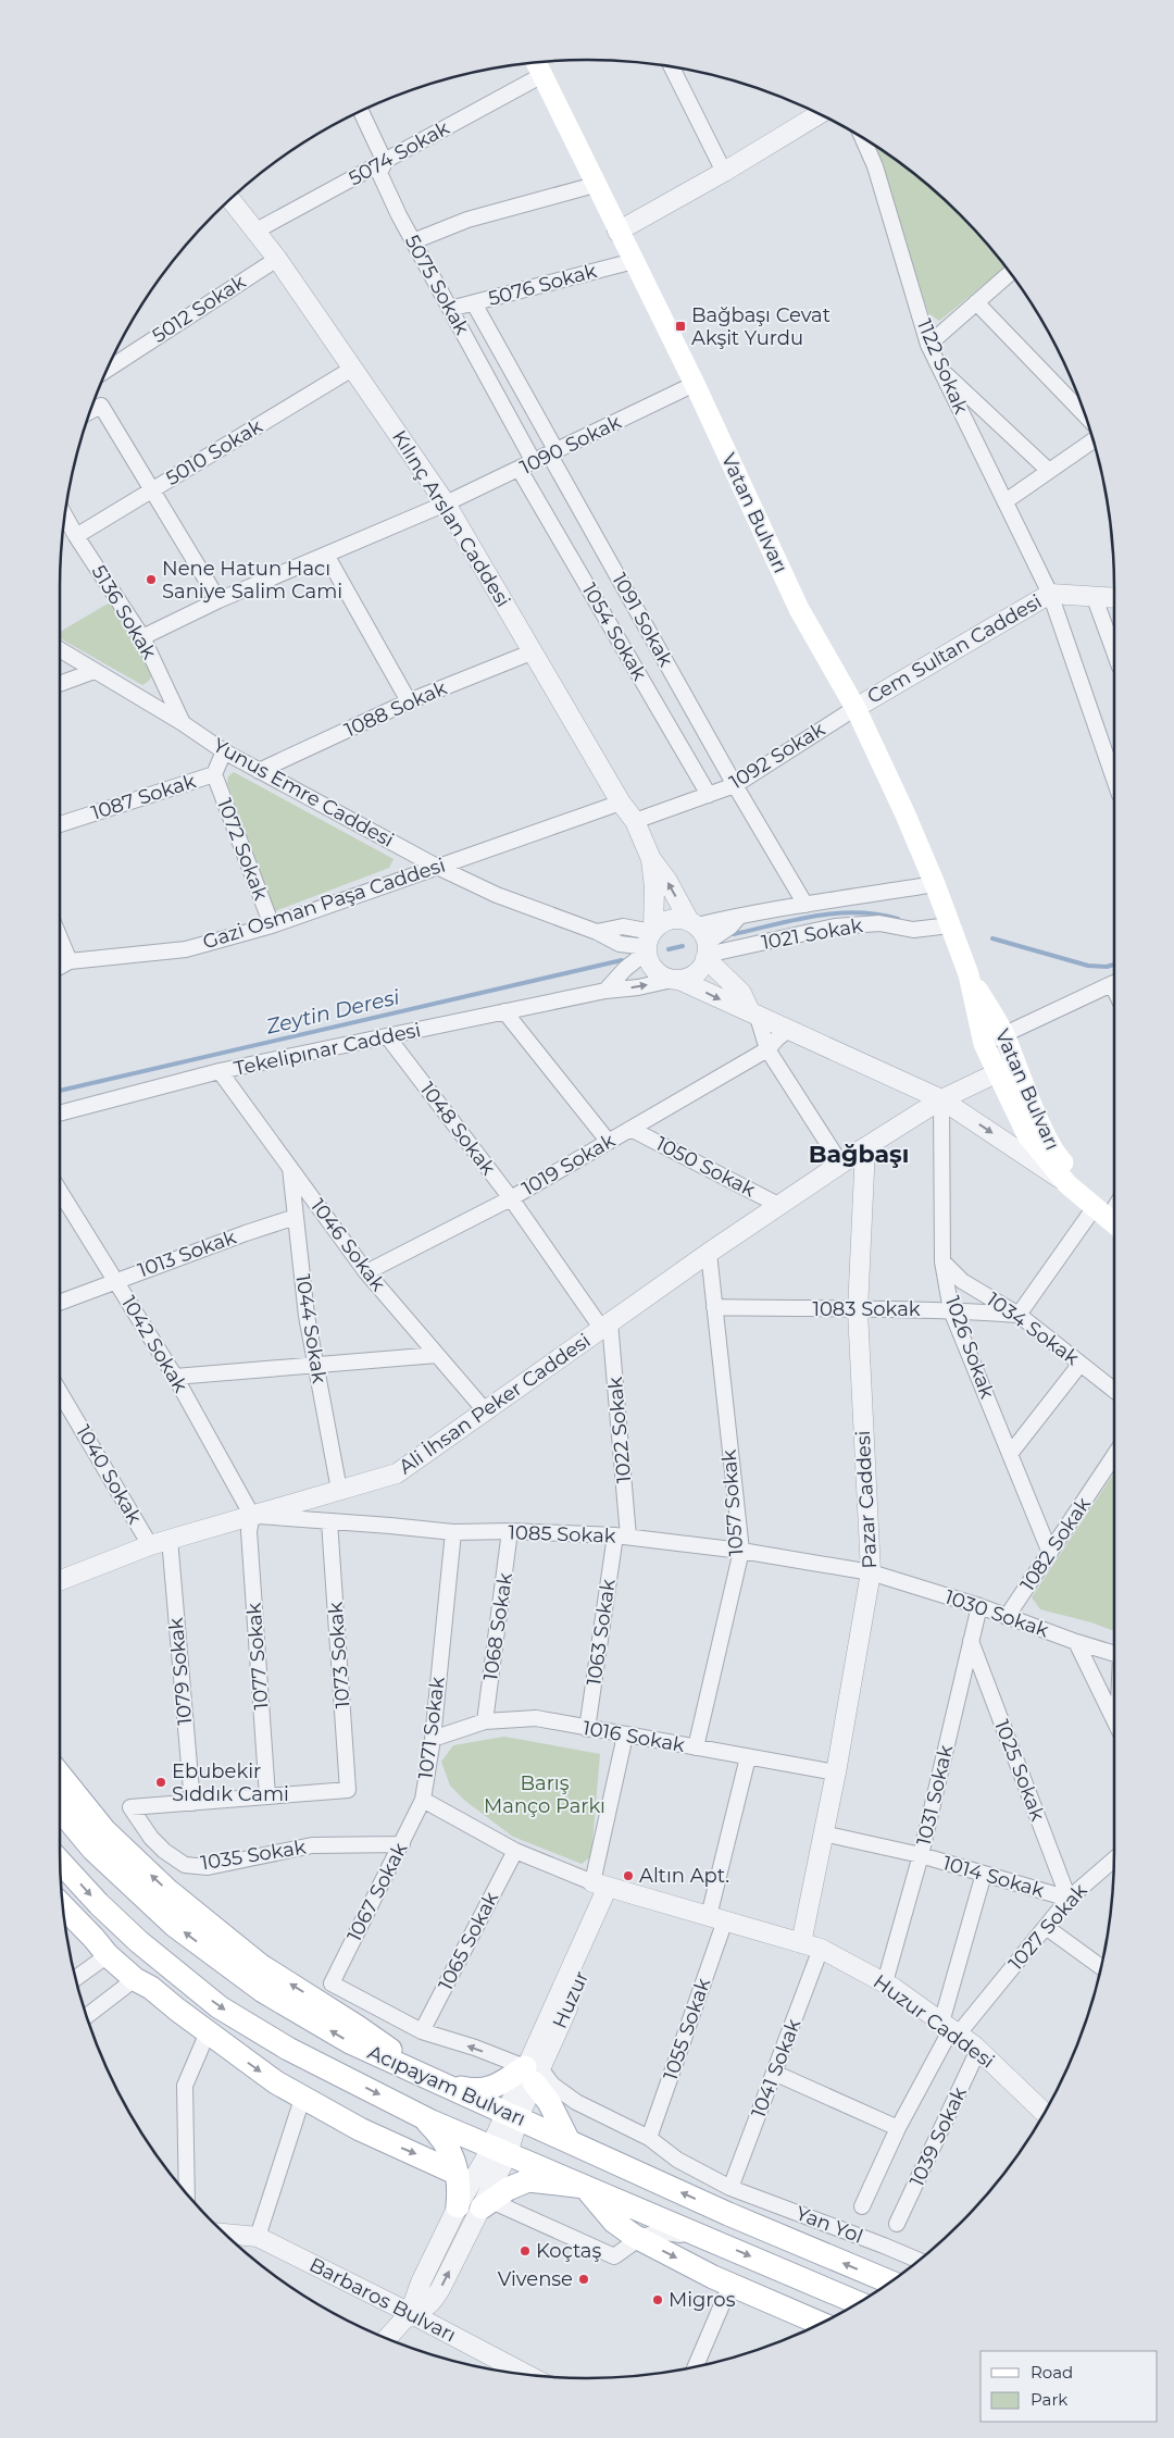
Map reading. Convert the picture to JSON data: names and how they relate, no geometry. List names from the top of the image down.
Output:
{
  "streets": {
    "main road": ["Vatan Bulvarı", "Acıpayam Bulvarı"],
    "street": [
      "5074 Sokak",
      "5075 Sokak",
      "5076 Sokak",
      "5012 Sokak",
      "1122 Sokak",
      "1090 Sokak",
      "5010 Sokak",
      "Kılınç Arslan Caddesi",
      "5136 Sokak",
      "1091 Sokak",
      "1054 Sokak",
      "Cem Sultan Caddesi",
      "1088 Sokak",
      "1092 Sokak",
      "Yunus Emre Caddesi",
      "1087 Sokak",
      "1072 Sokak",
      "Gazi Osman Paşa Caddesi",
      "1021 Sokak",
      "Tekelipınar Caddesi",
      "1048 Sokak",
      "1019 Sokak",
      "1050 Sokak",
      "1046 Sokak",
      "1013 Sokak",
      "1083 Sokak",
      "1044 Sokak",
      "1034 Sokak",
      "1042 Sokak",
      "1026 Sokak",
      "Ali İhsan Peker Caddesi",
      "1022 Sokak",
      "1040 Sokak",
      "Pazar Caddesi",
      "1057 Sokak",
      "1085 Sokak",
      "1082 Sokak",
      "1030 Sokak",
      "1068 Sokak",
      "1063 Sokak",
      "1073 Sokak",
      "1077 Sokak",
      "1079 Sokak",
      "1071 Sokak",
      "1016 Sokak",
      "1025 Sokak",
      "1031 Sokak",
      "1035 Sokak",
      "1014 Sokak",
      "1067 Sokak",
      "1027 Sokak",
      "1065 Sokak",
      "Huzur",
      "Huzur Caddesi",
      "1055 Sokak",
      "1041 Sokak",
      "1039 Sokak",
      "Yan Yol",
      "Barbaros Bulvarı"
    ]
  },
  "crossings": [
    ["5074 Sokak", "5075 Sokak"],
    ["5074 Sokak", "Vatan Bulvarı"],
    ["5074 Sokak", "Kılınç Arslan Caddesi"],
    ["5075 Sokak", "5076 Sokak"],
    ["5075 Sokak", "1090 Sokak"],
    ["5076 Sokak", "Vatan Bulvarı"],
    ["5076 Sokak", "1091 Sokak"],
    ["5012 Sokak", "Kılınç Arslan Caddesi"],
    ["1122 Sokak", "Cem Sultan Caddesi"],
    ["1090 Sokak", "Vatan Bulvarı"],
    ["1090 Sokak", "Kılınç Arslan Caddesi"],
    ["1090 Sokak", "5136 Sokak"],
    ["1090 Sokak", "1091 Sokak"],
    ["1090 Sokak", "1054 Sokak"],
    ["5010 Sokak", "Kılınç Arslan Caddesi"],
    ["5010 Sokak", "5136 Sokak"],
    ["Vatan Bulvarı", "Cem Sultan Caddesi"],
    ["Vatan Bulvarı", "1092 Sokak"],
    ["Vatan Bulvarı", "1021 Sokak"],
    ["Vatan Bulvarı", "Ali İhsan Peker Caddesi"],
    ["Kılınç Arslan Caddesi", "1088 Sokak"],
    ["Kılınç Arslan Caddesi", "1092 Sokak"],
    ["Kılınç Arslan Caddesi", "Yunus Emre Caddesi"],
    ["Kılınç Arslan Caddesi", "Gazi Osman Paşa Caddesi"],
    ["Kılınç Arslan Caddesi", "1021 Sokak"],
    ["Kılınç Arslan Caddesi", "Tekelipınar Caddesi"],
    ["5136 Sokak", "Yunus Emre Caddesi"],
    ["1091 Sokak", "1092 Sokak"],
    ["1054 Sokak", "1092 Sokak"],
    ["Cem Sultan Caddesi", "1092 Sokak"],
    ["1088 Sokak", "Yunus Emre Caddesi"],
    ["Yunus Emre Caddesi", "1087 Sokak"],
    ["Yunus Emre Caddesi", "Gazi Osman Paşa Caddesi"],
    ["Yunus Emre Caddesi", "1021 Sokak"],
    ["Yunus Emre Caddesi", "Tekelipınar Caddesi"],
    ["1087 Sokak", "1072 Sokak"],
    ["1072 Sokak", "Gazi Osman Paşa Caddesi"],
    ["1021 Sokak", "Tekelipınar Caddesi"],
    ["Tekelipınar Caddesi", "1048 Sokak"],
    ["Tekelipınar Caddesi", "1046 Sokak"],
    ["1048 Sokak", "1019 Sokak"],
    ["1048 Sokak", "Ali İhsan Peker Caddesi"],
    ["1048 Sokak", "1022 Sokak"],
    ["1019 Sokak", "1050 Sokak"],
    ["1019 Sokak", "1046 Sokak"],
    ["1050 Sokak", "Ali İhsan Peker Caddesi"],
    ["1046 Sokak", "1044 Sokak"],
    ["1046 Sokak", "Ali İhsan Peker Caddesi"],
    ["1013 Sokak", "1044 Sokak"],
    ["1013 Sokak", "1042 Sokak"],
    ["1083 Sokak", "1034 Sokak"],
    ["1083 Sokak", "1026 Sokak"],
    ["1083 Sokak", "Pazar Caddesi"],
    ["1083 Sokak", "1057 Sokak"],
    ["1044 Sokak", "Ali İhsan Peker Caddesi"],
    ["1034 Sokak", "1026 Sokak"],
    ["1042 Sokak", "Ali İhsan Peker Caddesi"],
    ["1042 Sokak", "1085 Sokak"],
    ["1042 Sokak", "1077 Sokak"],
    ["1026 Sokak", "Ali İhsan Peker Caddesi"],
    ["1026 Sokak", "1082 Sokak"],
    ["Ali İhsan Peker Caddesi", "1022 Sokak"],
    ["Ali İhsan Peker Caddesi", "1040 Sokak"],
    ["Ali İhsan Peker Caddesi", "Pazar Caddesi"],
    ["Ali İhsan Peker Caddesi", "1057 Sokak"],
    ["Ali İhsan Peker Caddesi", "1085 Sokak"],
    ["Ali İhsan Peker Caddesi", "1077 Sokak"],
    ["Ali İhsan Peker Caddesi", "1079 Sokak"],
    ["1022 Sokak", "1085 Sokak"],
    ["1022 Sokak", "1063 Sokak"],
    ["Pazar Caddesi", "1085 Sokak"],
    ["Pazar Caddesi", "1030 Sokak"],
    ["Pazar Caddesi", "1016 Sokak"],
    ["Pazar Caddesi", "1014 Sokak"],
    ["Pazar Caddesi", "Huzur Caddesi"],
    ["1057 Sokak", "1085 Sokak"],
    ["1057 Sokak", "1016 Sokak"],
    ["1085 Sokak", "1030 Sokak"],
    ["1085 Sokak", "1068 Sokak"],
    ["1085 Sokak", "1063 Sokak"],
    ["1085 Sokak", "1073 Sokak"],
    ["1085 Sokak", "1077 Sokak"],
    ["1085 Sokak", "1071 Sokak"],
    ["1082 Sokak", "1030 Sokak"],
    ["1030 Sokak", "1031 Sokak"],
    ["1068 Sokak", "1016 Sokak"],
    ["1063 Sokak", "1016 Sokak"],
    ["1073 Sokak", "1077 Sokak"],
    ["1079 Sokak", "1035 Sokak"],
    ["1071 Sokak", "1016 Sokak"],
    ["1071 Sokak", "1067 Sokak"],
    ["1071 Sokak", "1065 Sokak"],
    ["1071 Sokak", "Huzur"],
    ["1071 Sokak", "Huzur Caddesi"],
    ["1016 Sokak", "1055 Sokak"],
    ["1025 Sokak", "1031 Sokak"],
    ["1025 Sokak", "1014 Sokak"],
    ["1025 Sokak", "1027 Sokak"],
    ["1031 Sokak", "1014 Sokak"],
    ["1031 Sokak", "Huzur Caddesi"],
    ["1035 Sokak", "1067 Sokak"],
    ["1014 Sokak", "1027 Sokak"],
    ["1067 Sokak", "1065 Sokak"],
    ["1027 Sokak", "Huzur Caddesi"],
    ["Huzur", "Huzur Caddesi"],
    ["Huzur", "Acıpayam Bulvarı"],
    ["Huzur", "Yan Yol"],
    ["Huzur Caddesi", "1055 Sokak"],
    ["Huzur Caddesi", "1041 Sokak"],
    ["Huzur Caddesi", "1039 Sokak"],
    ["1055 Sokak", "Yan Yol"],
    ["1041 Sokak", "Yan Yol"]
  ],
  "districts": ["Bağbaşı"],
  "water": ["Zeytin Deresi"],
  "parks": ["Barış Manço Parkı"],
  "places": {
    "transit": ["Bağbaşı Cevat Akşit Yurdu"],
    "other": [
      "Nene Hatun Hacı Saniye Salim Cami",
      "Ebubekir Sıddık Cami",
      "Altın Apt.",
      "Koçtaş",
      "Vivense",
      "Migros"
    ]
  },
  "legend": ["Road", "Park"]
}
